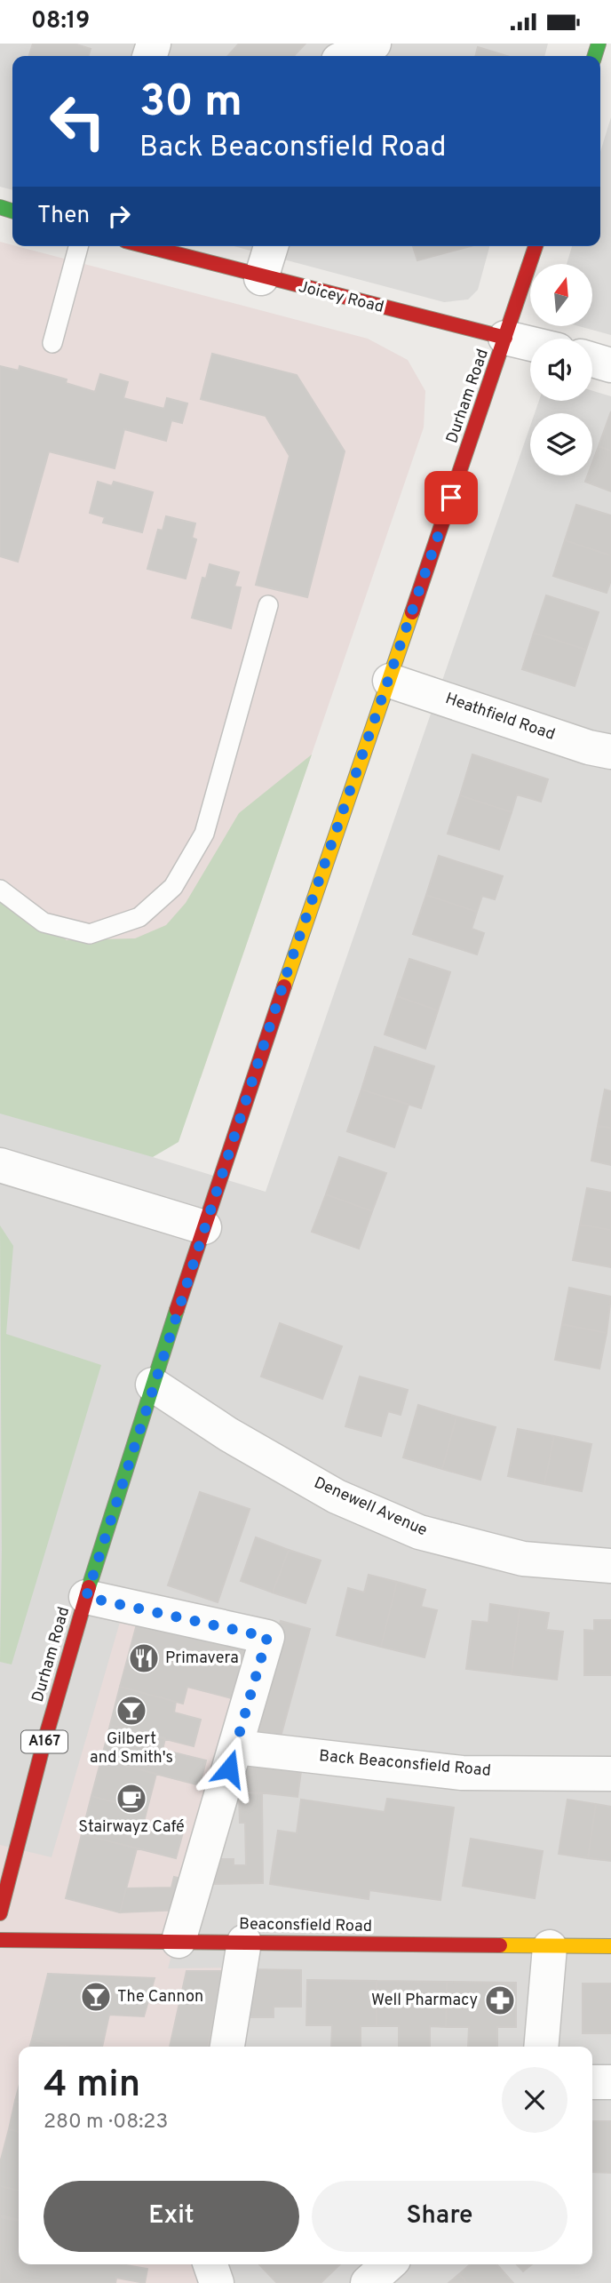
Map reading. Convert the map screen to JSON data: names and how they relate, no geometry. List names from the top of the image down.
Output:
{
  "streets": {
    "main road": [
      "Joicey Road",
      "Durham Road",
      "A167",
      "Beaconsfield Road"
    ],
    "street": ["Heathfield Road", "Denewell Avenue", "Back Beaconsfield Road"]
  },
  "crossings": [
    ["Joicey Road", "Durham Road"],
    ["Durham Road", "Heathfield Road"],
    ["Durham Road", "Denewell Avenue"]
  ],
  "places": {
    "restaurant": ["Primavera"],
    "bar": ["Gilbert and Smith's", "The Cannon"],
    "cafe": ["Stairwayz Café"],
    "pharmacy": ["Well Pharmacy"]
  },
  "north": "top",
  "page": {
    "status": "08:19",
    "turn": ["30 m", "Back Beaconsfield Road"],
    "then": "Then",
    "heading": ["4 min", "280 m · 08:23"],
    "buttons": ["Exit", "Share"]
  }
}
